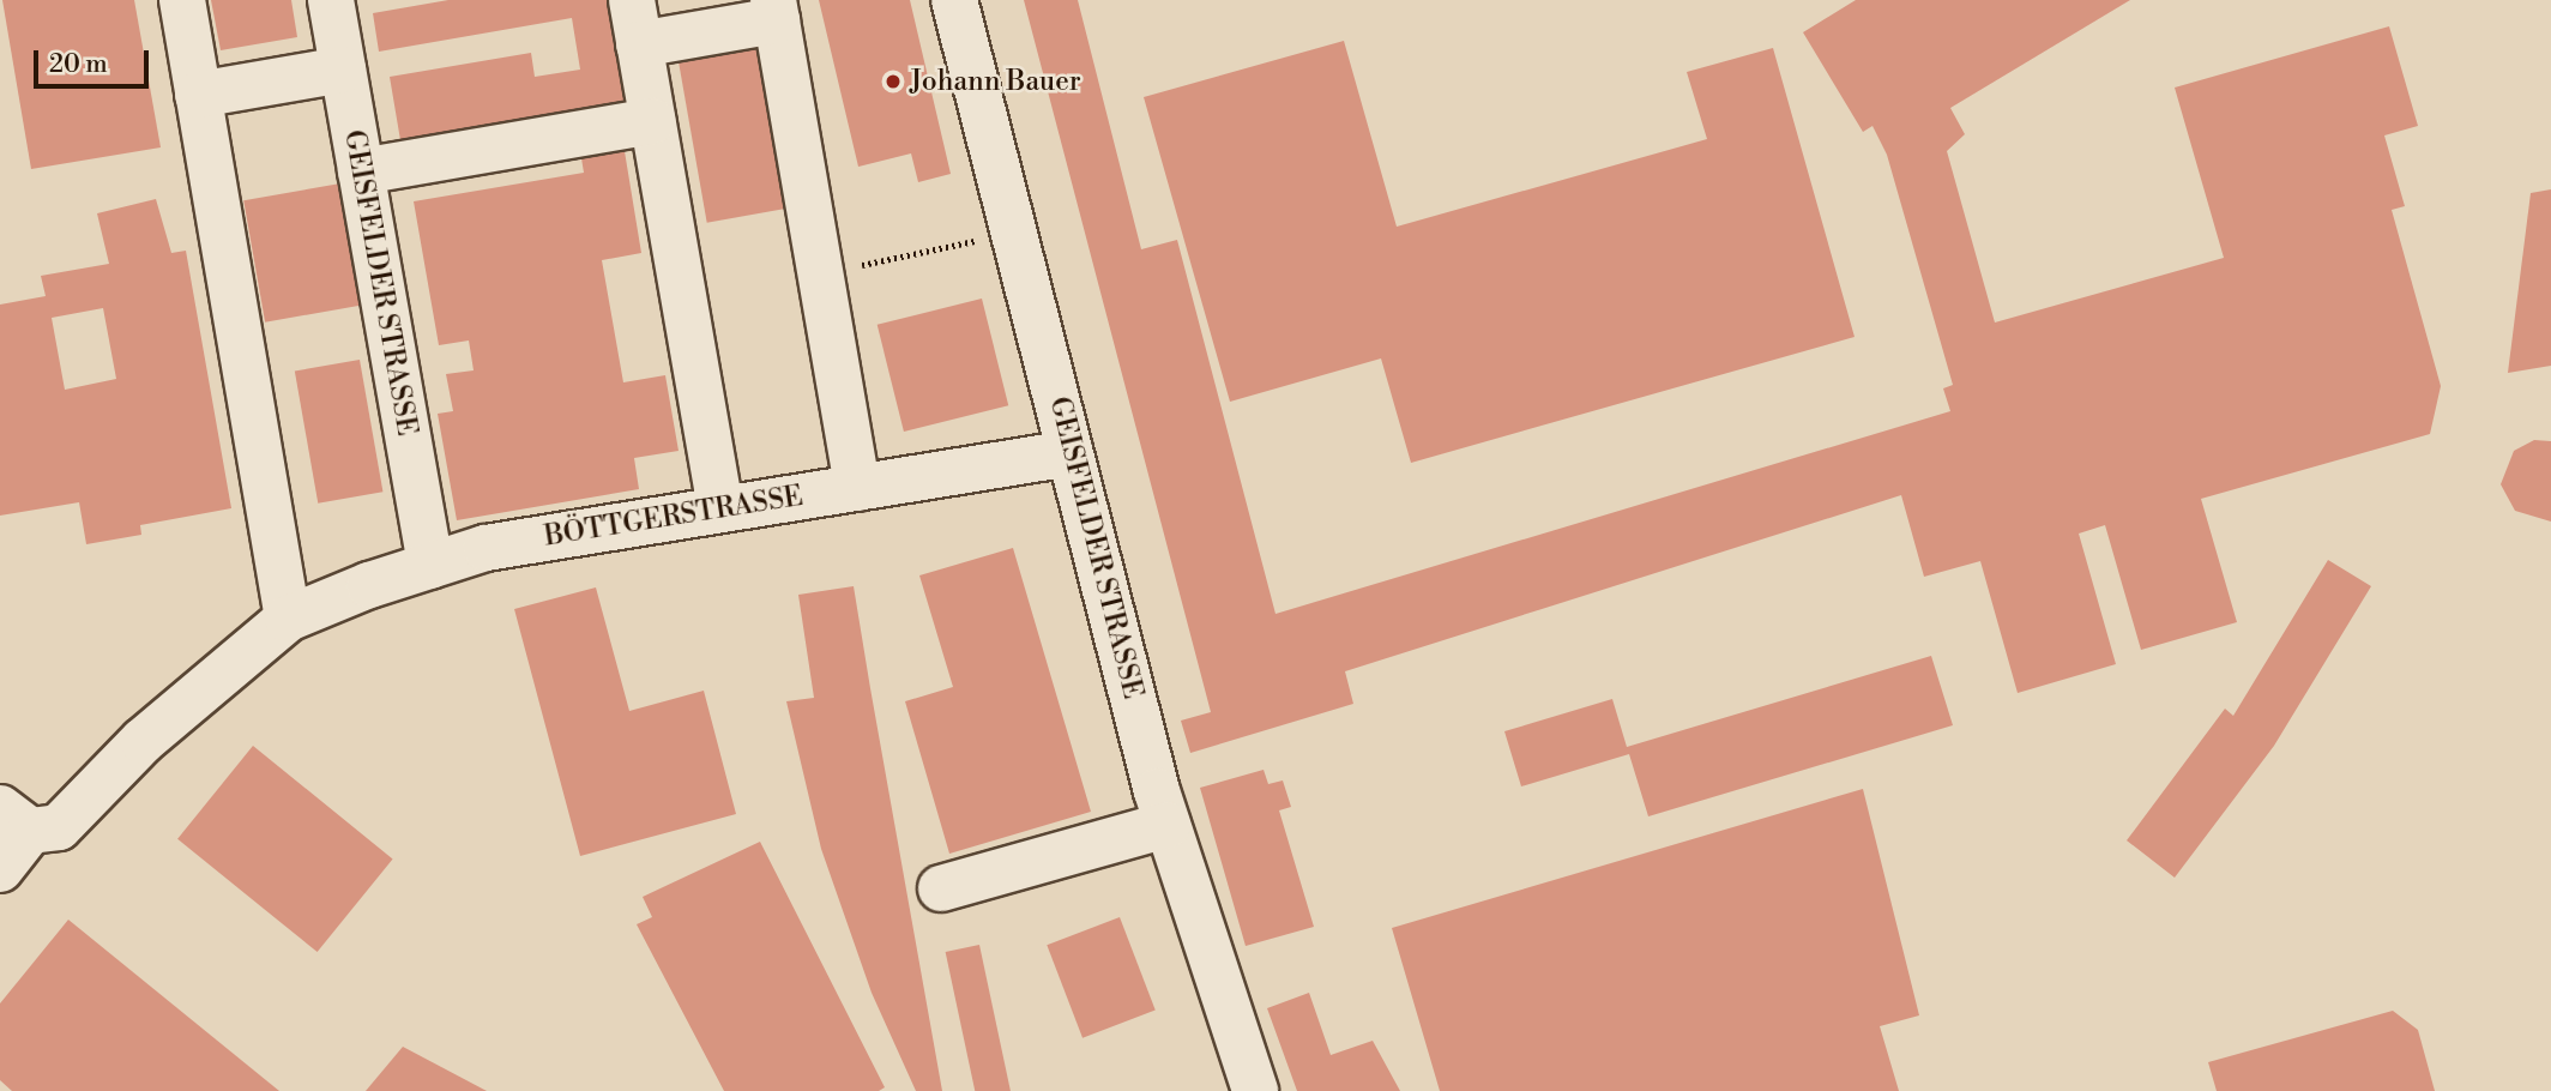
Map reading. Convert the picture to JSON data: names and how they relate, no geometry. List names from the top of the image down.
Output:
{
  "streets": {
    "street": ["GEISFELDER STRASSE", "BÖTTGERSTRASSE"]
  },
  "crossings": [
    ["GEISFELDER STRASSE", "BÖTTGERSTRASSE"]
  ],
  "places": ["Johann Bauer"],
  "scale_bar": "20 m"
}
